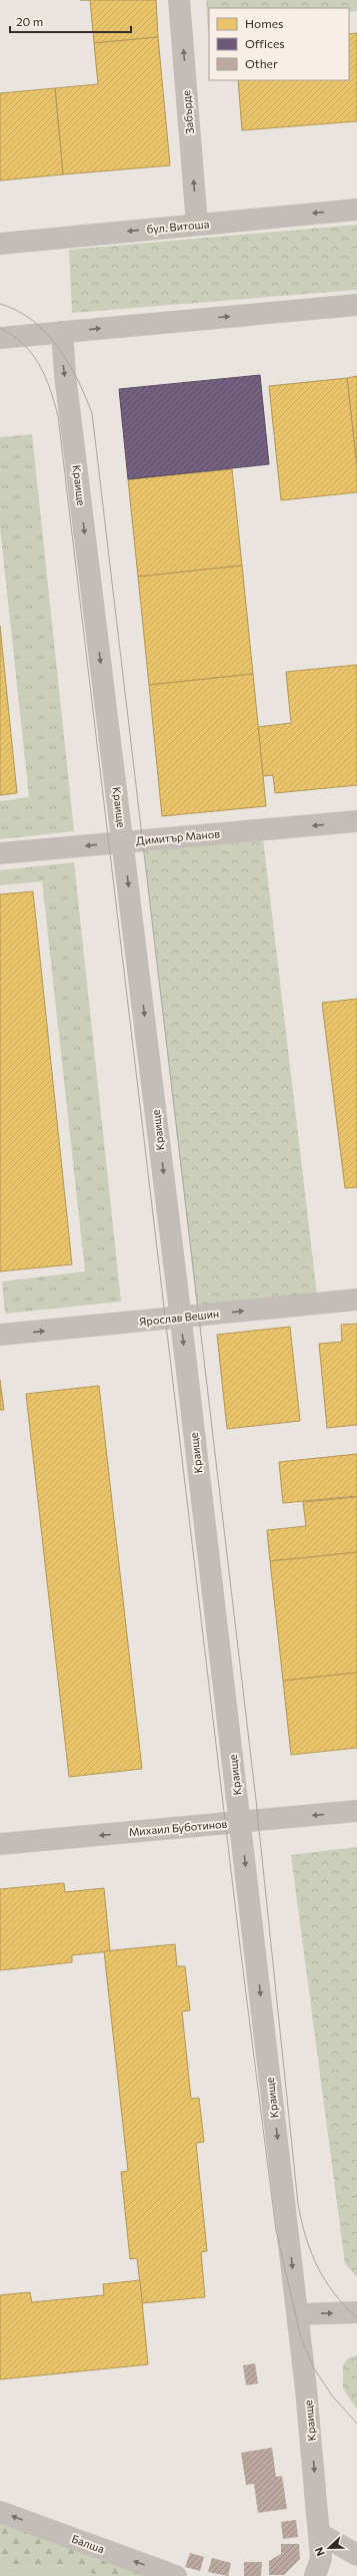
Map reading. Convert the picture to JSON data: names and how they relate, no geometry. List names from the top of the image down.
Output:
{
  "streets": {
    "street": [
      "Забърде",
      "бул. Витоша",
      "Краище",
      "Димитър Манов",
      "Ярослав Вешин",
      "Михаил Буботинов",
      "Балша"
    ]
  },
  "crossings": [
    ["Забърде", "бул. Витоша"],
    ["Краище", "Димитър Манов"],
    ["Краище", "Ярослав Вешин"],
    ["Краище", "Михаил Буботинов"]
  ],
  "one_way": [
    "Забърде",
    "Краище",
    "Димитър Манов",
    "Ярослав Вешин",
    "Михаил Буботинов",
    "Балша"
  ],
  "legend": ["Homes", "Offices", "Other"],
  "scale_bar": "20 m",
  "north": "left"
}
